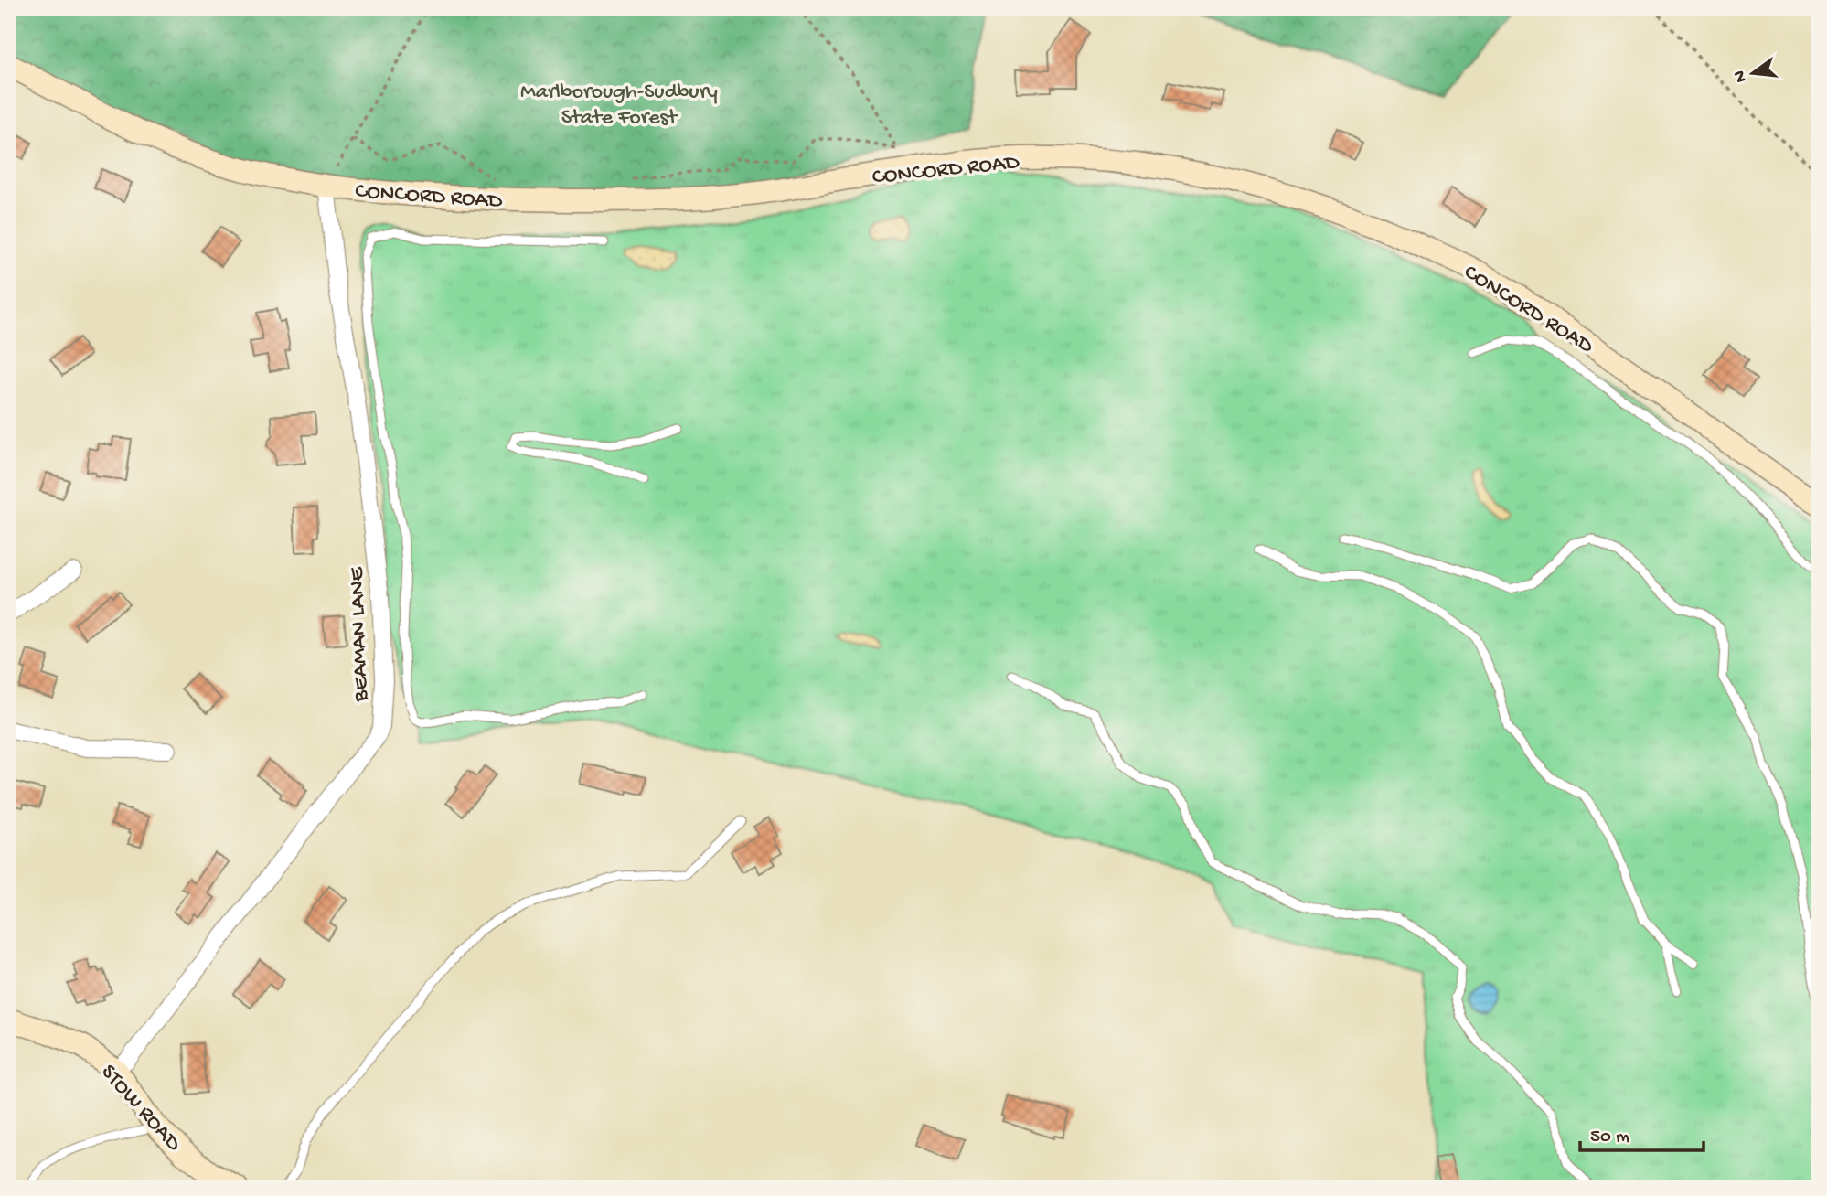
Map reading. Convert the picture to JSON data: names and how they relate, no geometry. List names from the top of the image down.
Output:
{
  "streets": {
    "street": ["CONCORD ROAD", "BEAMAN LANE", "STOW ROAD"]
  },
  "crossings": [
    ["CONCORD ROAD", "BEAMAN LANE"],
    ["BEAMAN LANE", "STOW ROAD"]
  ],
  "parks": ["Marlborough-Sudbury State Forest"],
  "scale_bar": "50 m",
  "north": "left"
}
